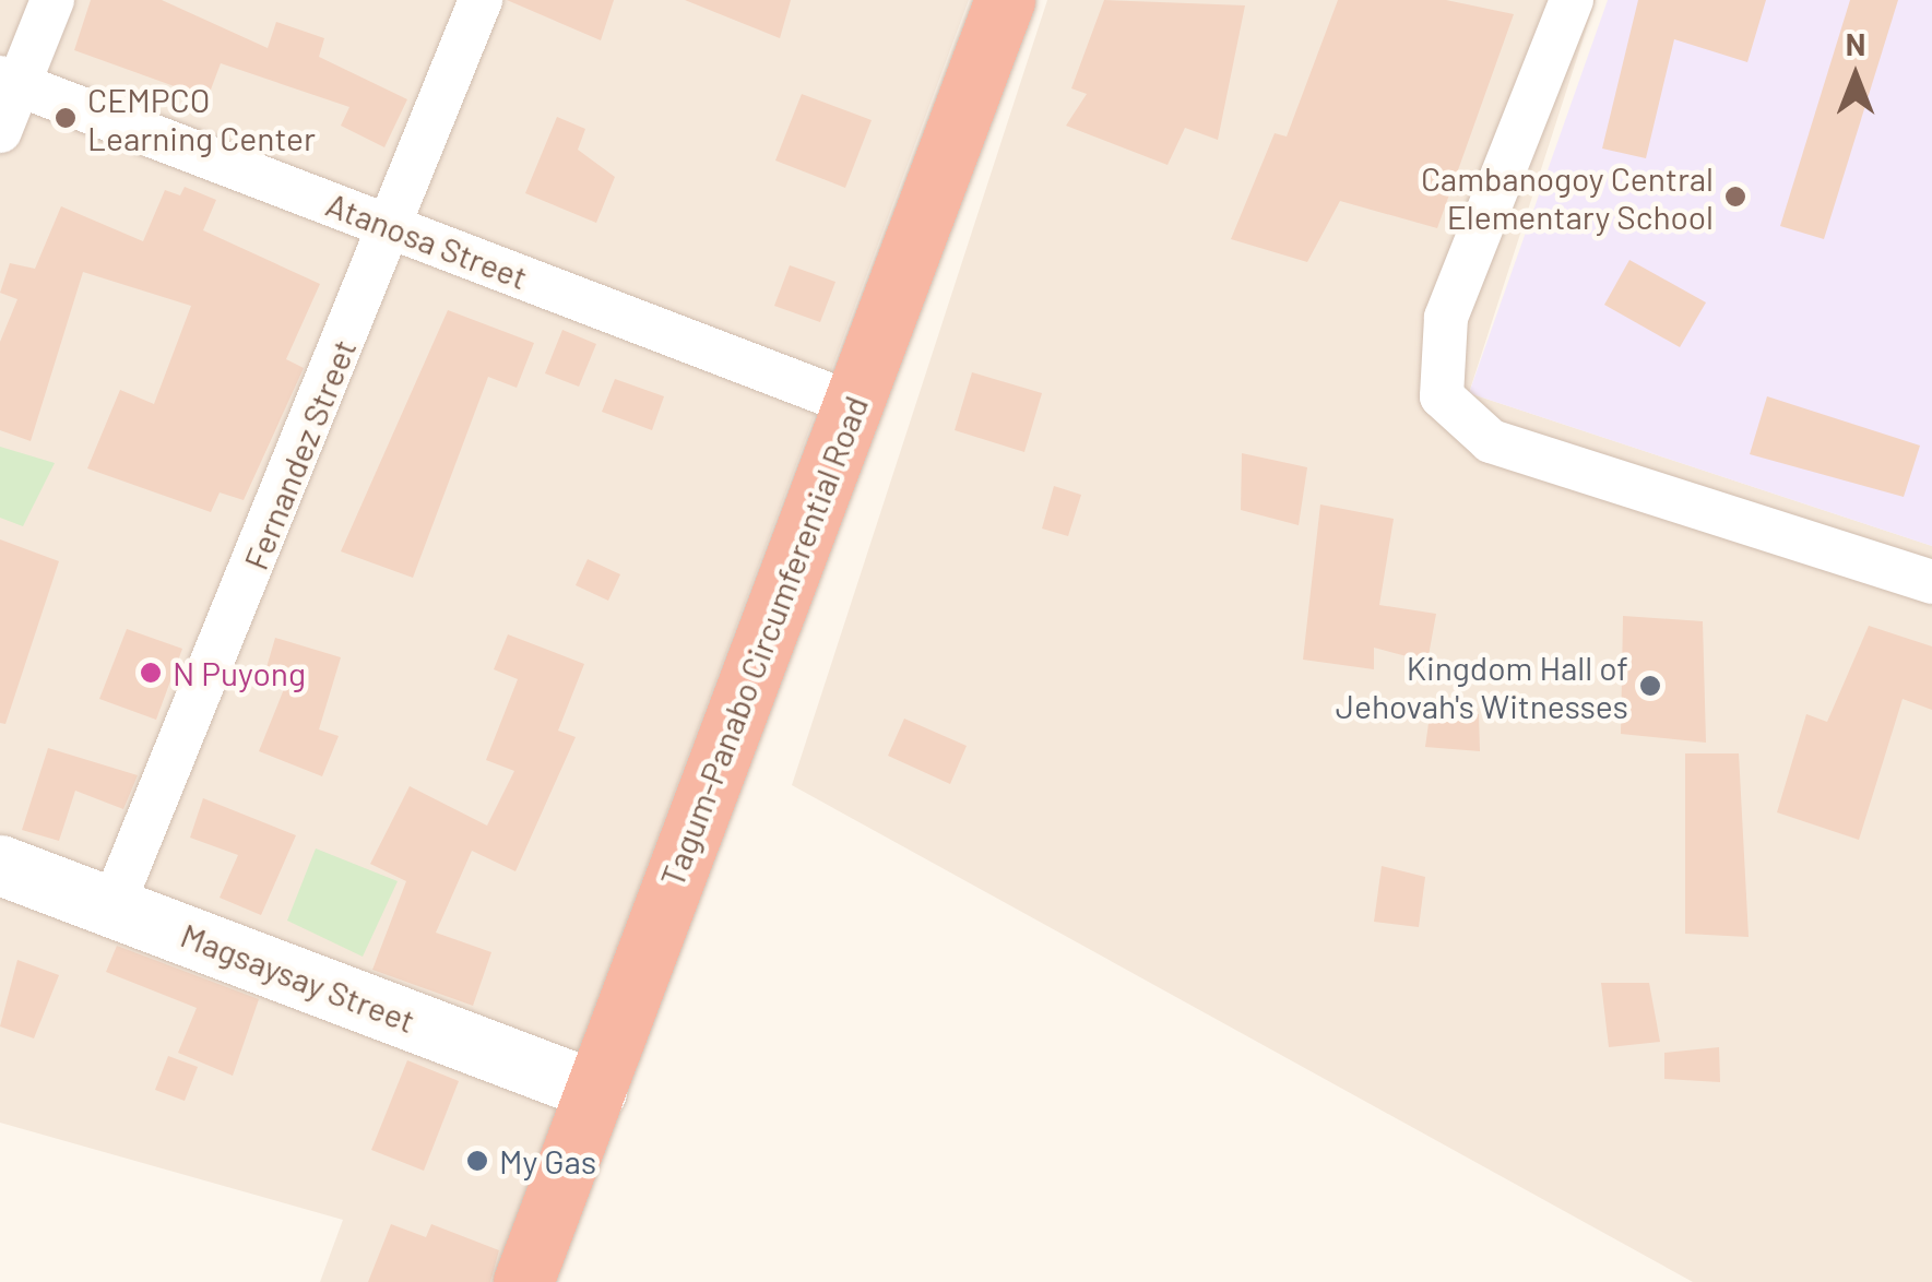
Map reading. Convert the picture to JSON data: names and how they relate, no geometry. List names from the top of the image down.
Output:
{
  "streets": {
    "highway": ["Tagum-Panabo Circumferential Road"],
    "street": ["Atanosa Street", "Fernandez Street", "Magsaysay Street"]
  },
  "crossings": [
    ["Atanosa Street", "Fernandez Street"],
    ["Atanosa Street", "Tagum-Panabo Circumferential Road"],
    ["Fernandez Street", "Magsaysay Street"],
    ["Tagum-Panabo Circumferential Road", "Magsaysay Street"]
  ],
  "places": [
    "CEMPCO Learning Center",
    "Cambanogoy Central Elementary School",
    "N Puyong",
    "Kingdom Hall of Jehovah's Witnesses",
    "My Gas"
  ],
  "north": "top"
}
